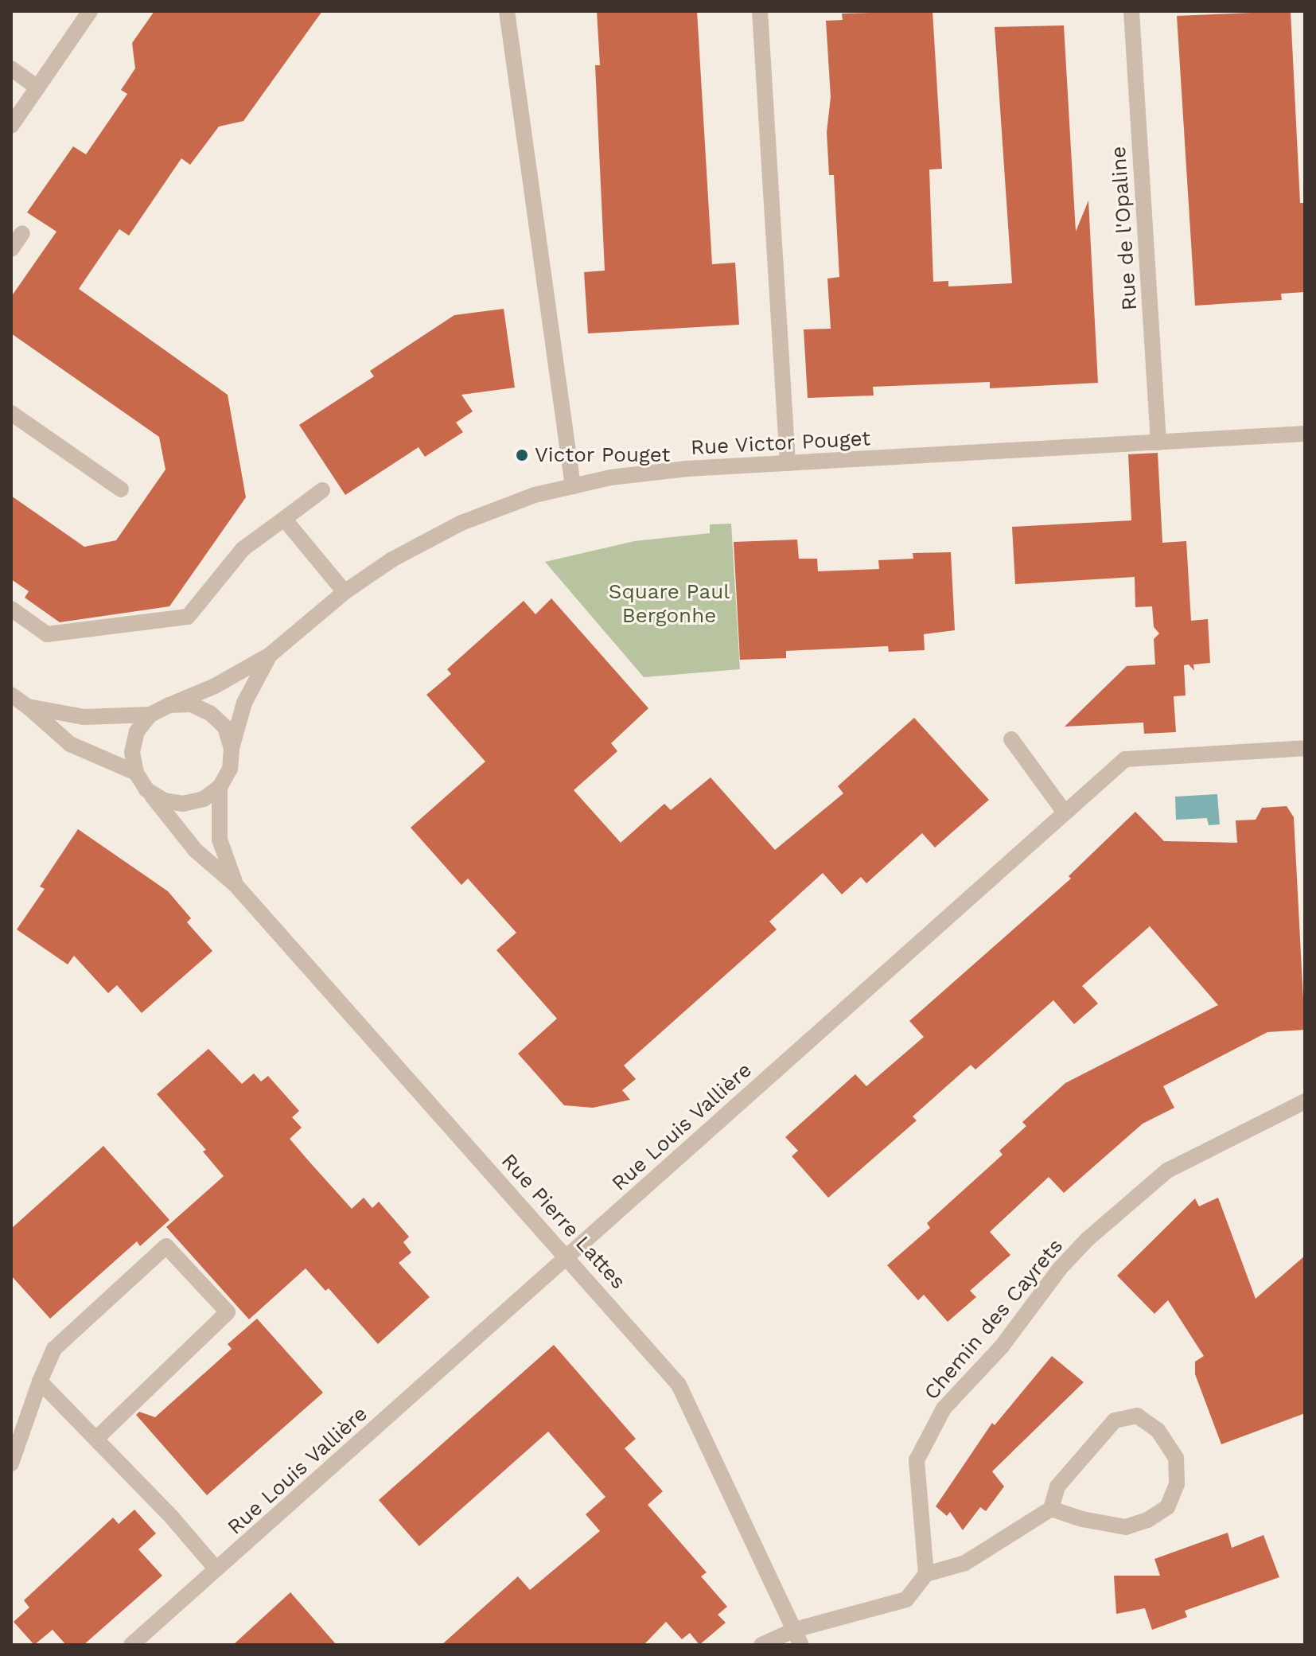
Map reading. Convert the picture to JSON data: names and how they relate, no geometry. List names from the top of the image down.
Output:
{
  "streets": {
    "street": [
      "Rue de l'Opaline",
      "Rue Victor Pouget",
      "Rue Louis Vallière",
      "Rue Pierre Lattes",
      "Chemin des Cayrets"
    ]
  },
  "crossings": [
    ["Rue de l'Opaline", "Rue Victor Pouget"],
    ["Rue Victor Pouget", "Rue Pierre Lattes"],
    ["Rue Louis Vallière", "Rue Pierre Lattes"]
  ],
  "parks": ["Square Paul Bergonhe"],
  "places": ["Victor Pouget"]
}
